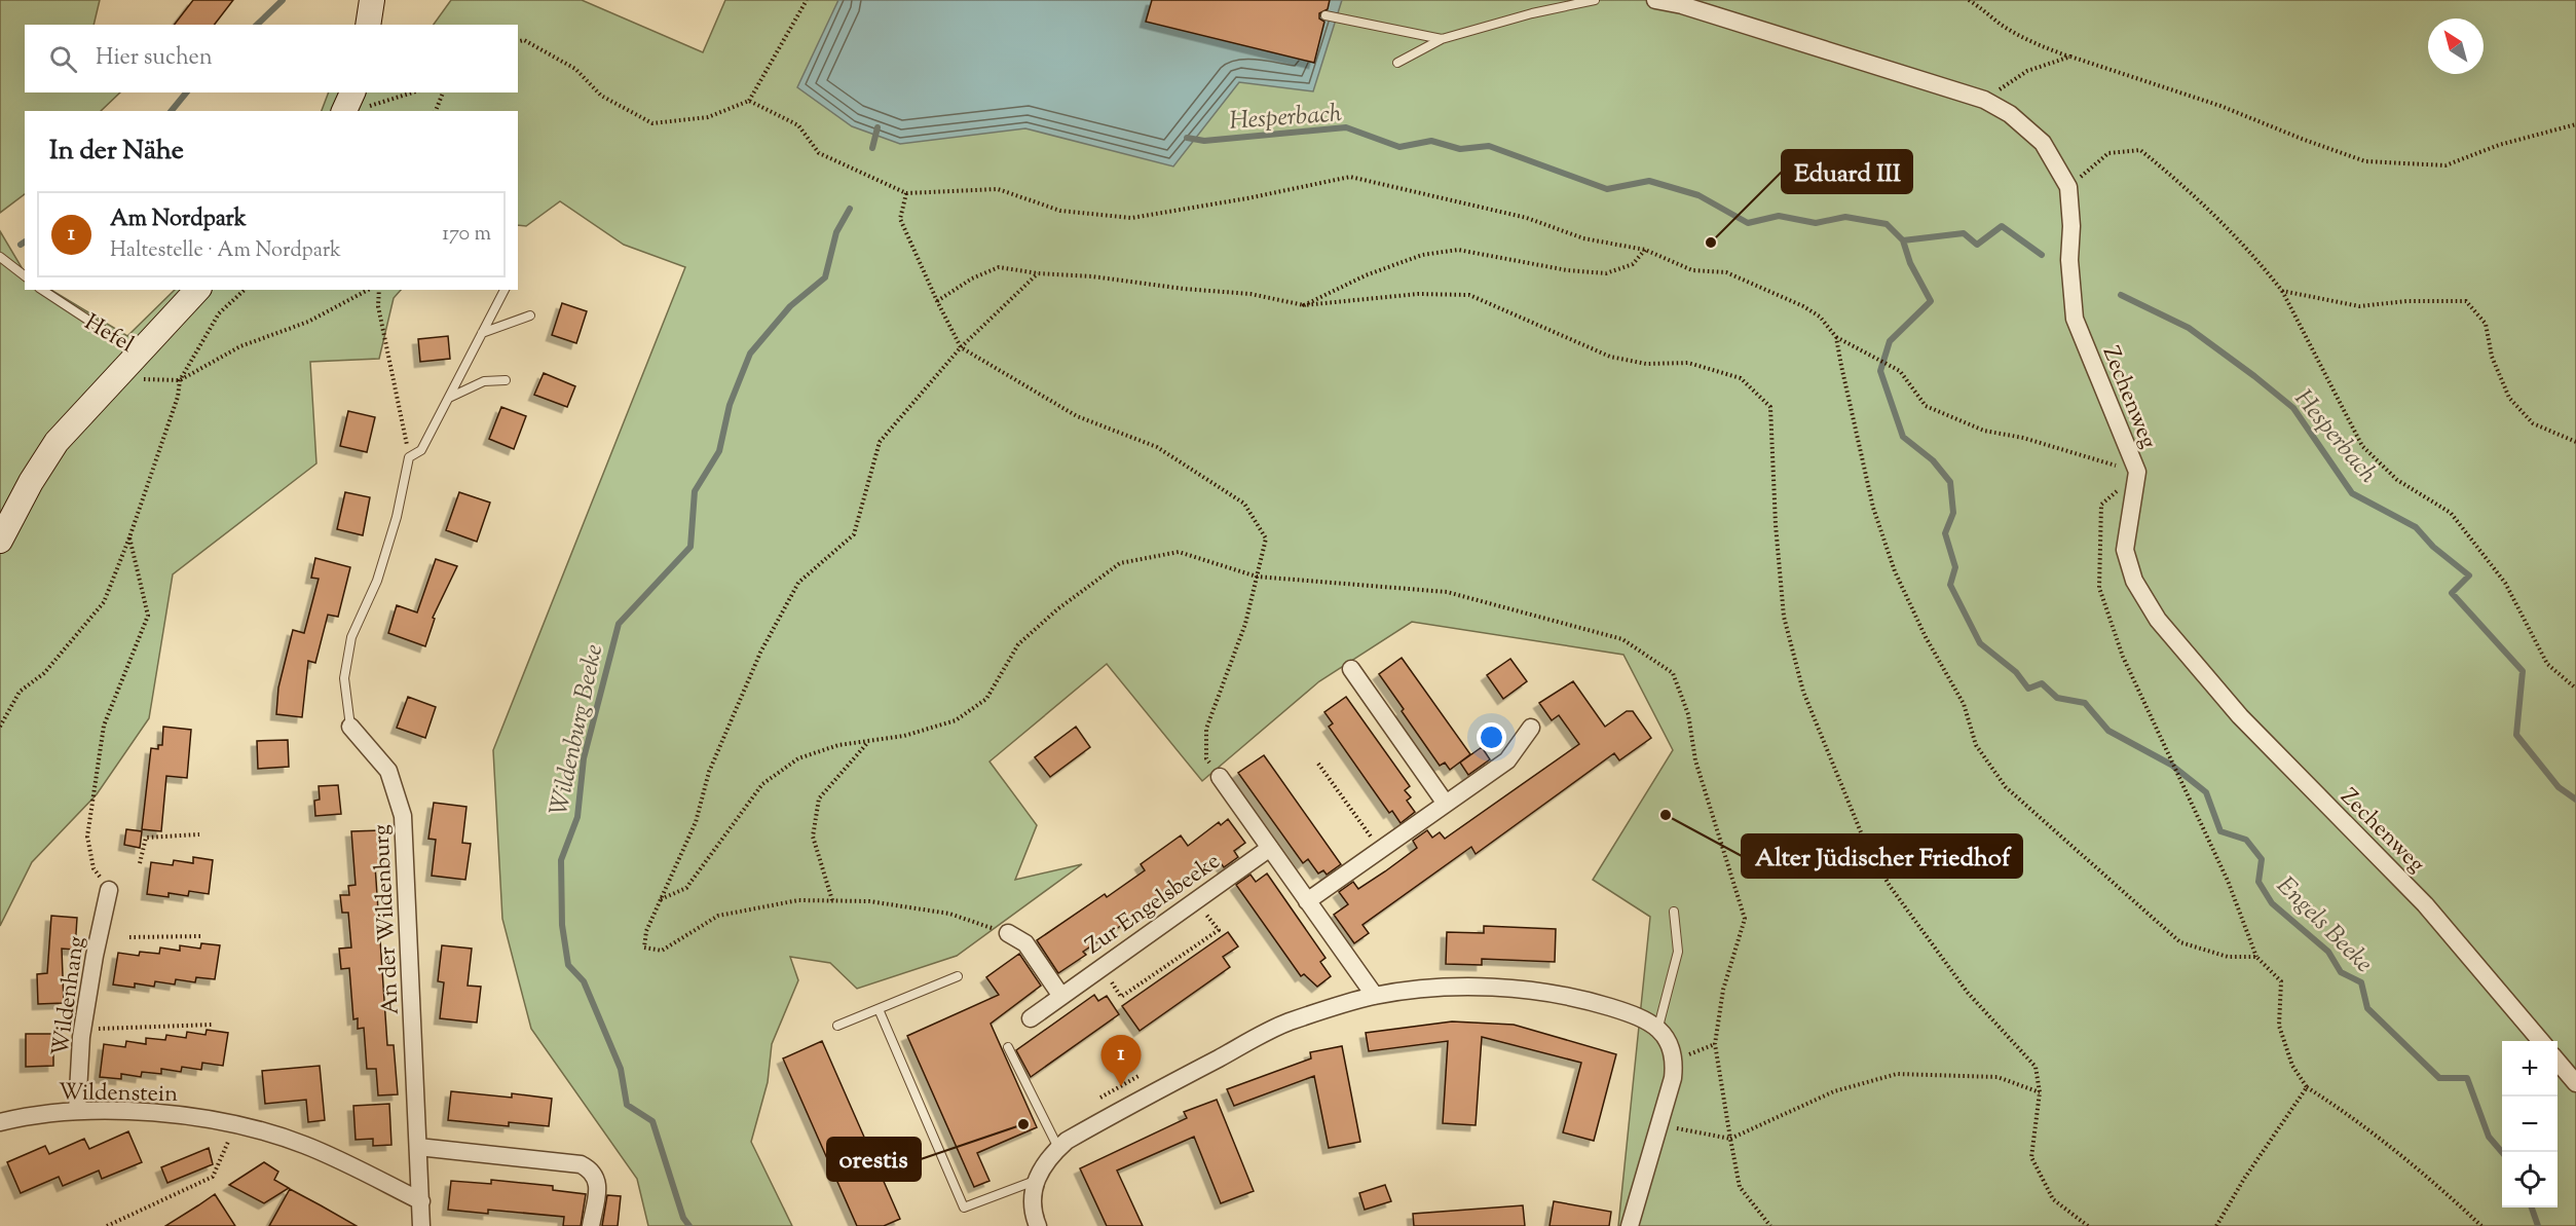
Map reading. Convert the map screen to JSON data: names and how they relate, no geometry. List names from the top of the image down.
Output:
{
  "streets": {
    "main road": ["Hefel"],
    "street": [
      "Zechenweg",
      "Zur Engelsbeeke",
      "An der Wildenburg",
      "Wildenhang",
      "Wildenstein"
    ]
  },
  "crossings": [
    ["An der Wildenburg", "Wildenstein"],
    ["Wildenhang", "Wildenstein"]
  ],
  "water": ["Hesperbach", "Wildenburg Beeke", "Engels Beeke"],
  "places": ["Eduard III", "Alter Jüdischer Friedhof", "orestis"],
  "north": "top left",
  "page": {
    "search": "Hier suchen",
    "heading": "In der Nähe",
    "list": [
      {
        "mark": "1",
        "name": "Am Nordpark",
        "note": "Haltestelle · Am Nordpark",
        "value": "170 m"
      }
    ],
    "pins": "1",
    "map_buttons": ["+", "−"]
  }
}
